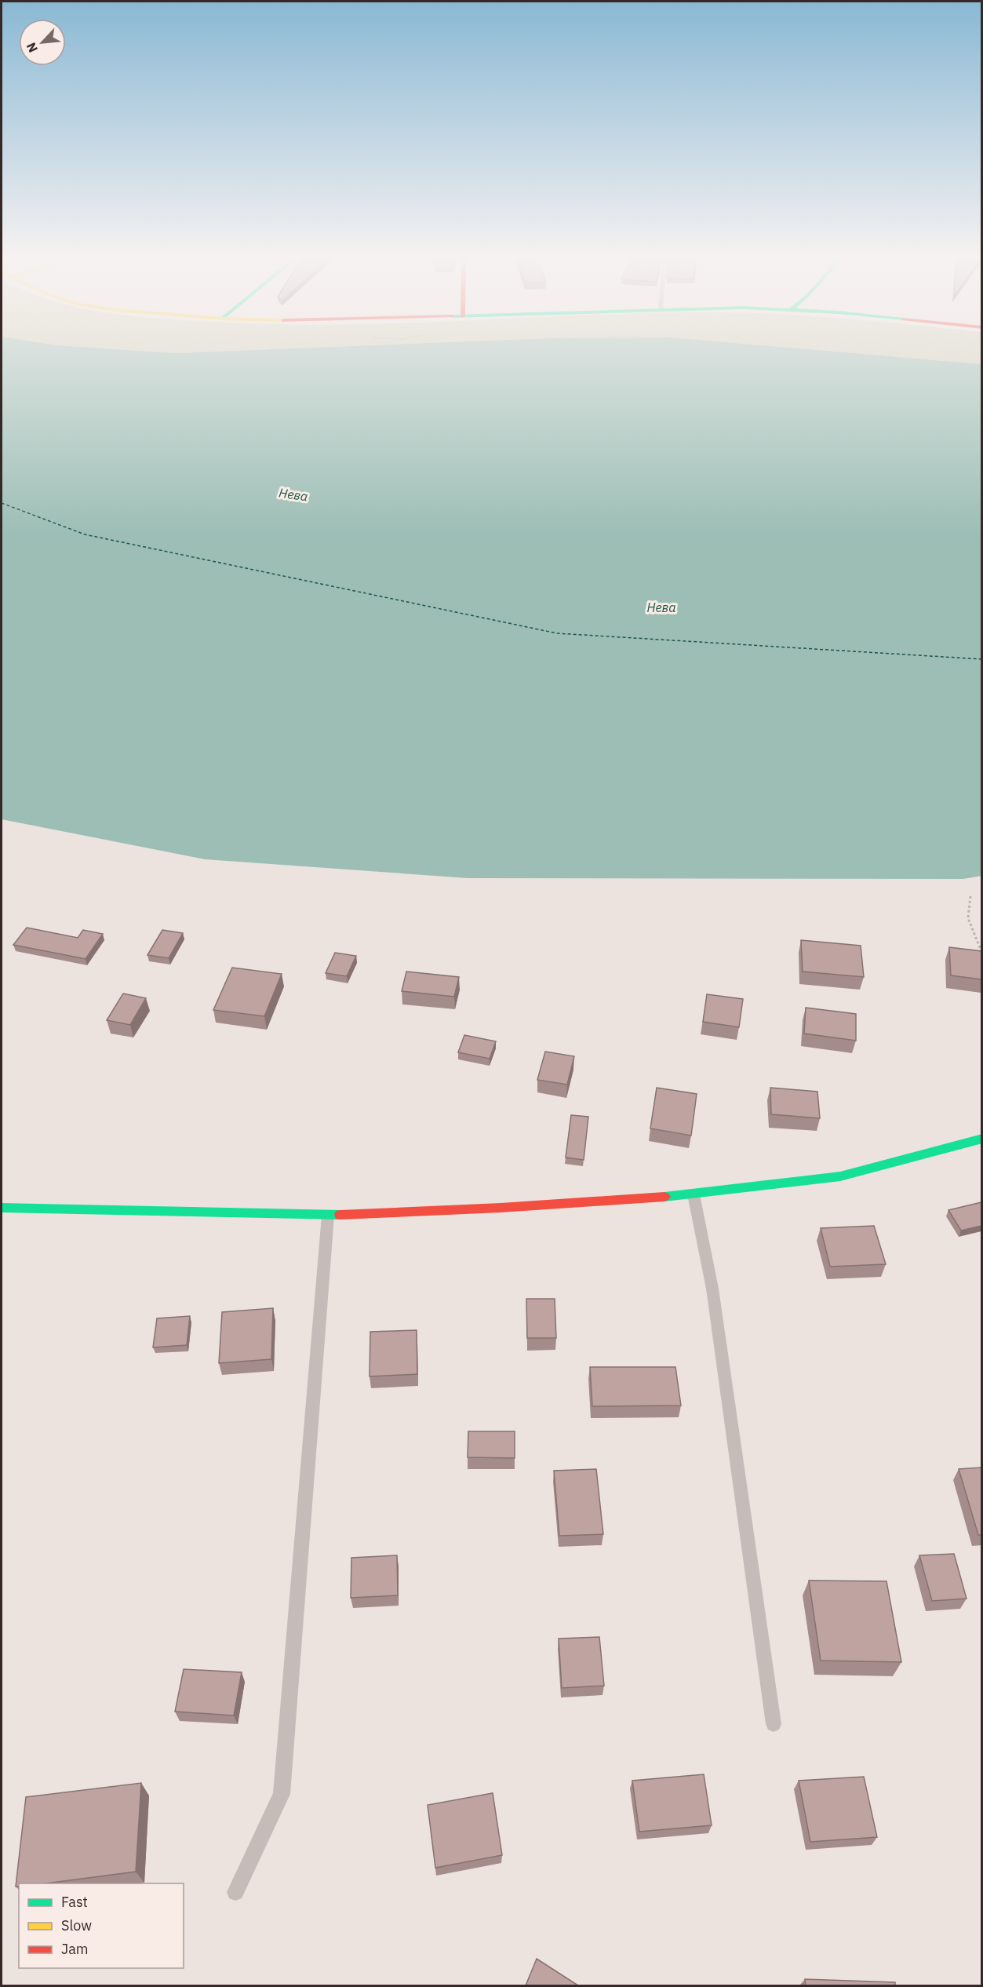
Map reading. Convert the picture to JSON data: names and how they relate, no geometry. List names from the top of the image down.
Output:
{
  "water": ["Нева"],
  "legend": ["Fast", "Slow", "Jam"],
  "north": "bottom left"
}
